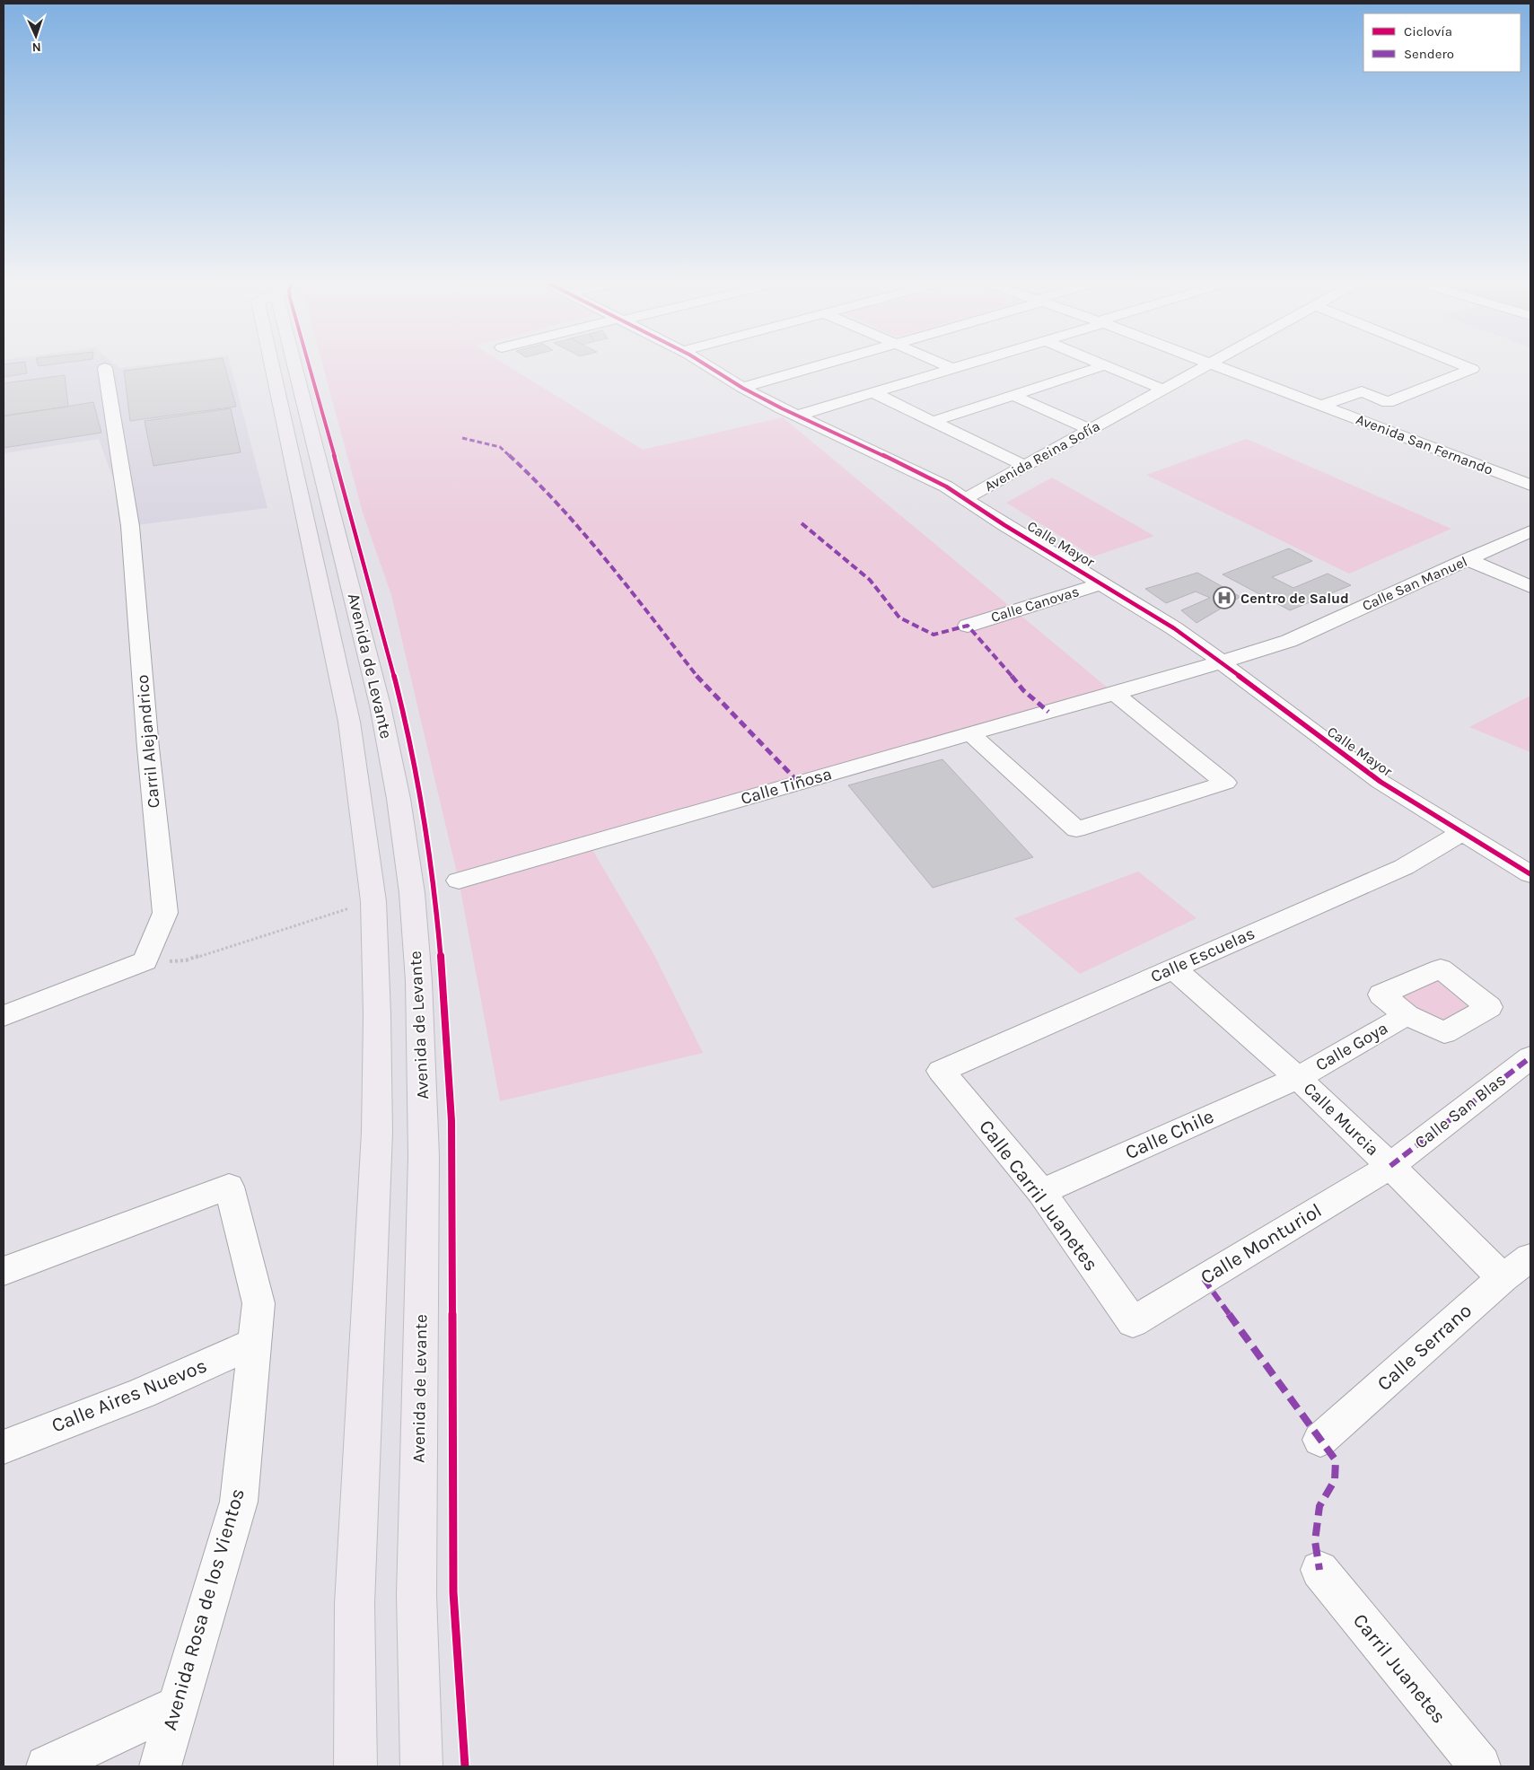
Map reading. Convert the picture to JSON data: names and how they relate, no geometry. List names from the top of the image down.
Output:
{
  "streets": {
    "main road": ["Avenida de Levante"],
    "street": [
      "Avenida San Fernando",
      "Avenida Reina Sofía",
      "Calle Mayor",
      "Calle San Manuel",
      "Calle Canovas",
      "Carril Alejandrico",
      "Calle Tiñosa",
      "Calle Escuelas",
      "Calle Goya",
      "Calle San Blas",
      "Calle Murcia",
      "Calle Chile",
      "Calle Carril Juanetes",
      "Calle Monturiol",
      "Calle Serrano",
      "Calle Aires Nuevos",
      "Avenida Rosa de los Vientos",
      "Carril Juanetes"
    ]
  },
  "crossings": [
    ["Avenida Reina Sofía", "Calle Mayor"],
    ["Calle Mayor", "Calle San Manuel"],
    ["Calle Mayor", "Calle Canovas"],
    ["Calle Mayor", "Calle Escuelas"],
    ["Calle San Manuel", "Calle Tiñosa"],
    ["Calle Escuelas", "Calle Murcia"],
    ["Calle Escuelas", "Calle Carril Juanetes"],
    ["Calle Goya", "Calle Murcia"],
    ["Calle Goya", "Calle Chile"],
    ["Calle San Blas", "Calle Murcia"],
    ["Calle San Blas", "Calle Monturiol"],
    ["Calle Murcia", "Calle Chile"],
    ["Calle Murcia", "Calle Monturiol"],
    ["Calle Murcia", "Calle Serrano"],
    ["Calle Chile", "Calle Carril Juanetes"],
    ["Calle Carril Juanetes", "Calle Monturiol"],
    ["Calle Aires Nuevos", "Avenida Rosa de los Vientos"]
  ],
  "places": {
    "hospital": ["Centro de Salud"]
  },
  "legend": ["Ciclovía", "Sendero"],
  "north": "bottom"
}
